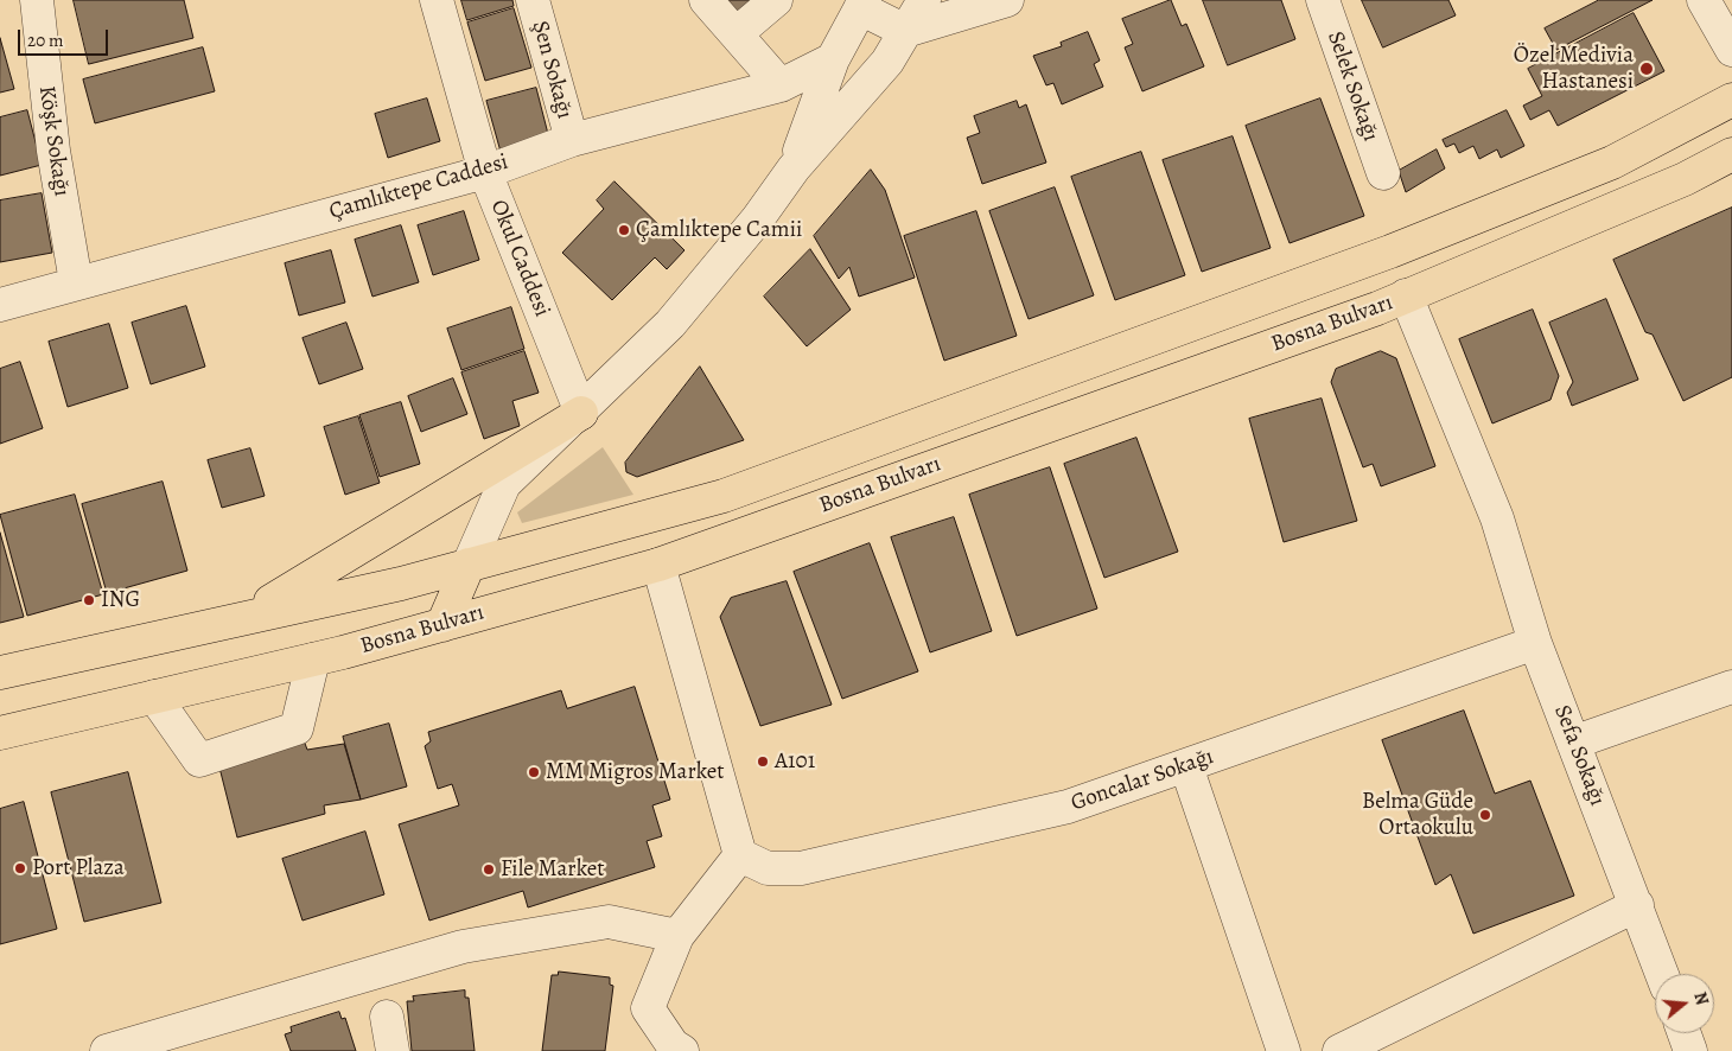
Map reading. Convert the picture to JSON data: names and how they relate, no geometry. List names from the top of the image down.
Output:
{
  "streets": {
    "main road": ["Bosna Bulvarı"],
    "street": [
      "Şen Sokağı",
      "Selek Sokağı",
      "Köşk Sokağı",
      "Çamlıktepe Caddesi",
      "Okul Caddesi",
      "Sefa Sokağı",
      "Goncalar Sokağı"
    ]
  },
  "crossings": [
    ["Şen Sokağı", "Çamlıktepe Caddesi"],
    ["Köşk Sokağı", "Çamlıktepe Caddesi"],
    ["Çamlıktepe Caddesi", "Okul Caddesi"],
    ["Bosna Bulvarı", "Sefa Sokağı"],
    ["Sefa Sokağı", "Goncalar Sokağı"]
  ],
  "places": [
    "Özel Medivia Hastanesi",
    "Çamlıktepe Camii",
    "ING",
    "A101",
    "MM Migros Market",
    "Belma Güde Ortaokulu",
    "Port Plaza",
    "File Market"
  ],
  "scale_bar": "20 m",
  "north": "right"
}
